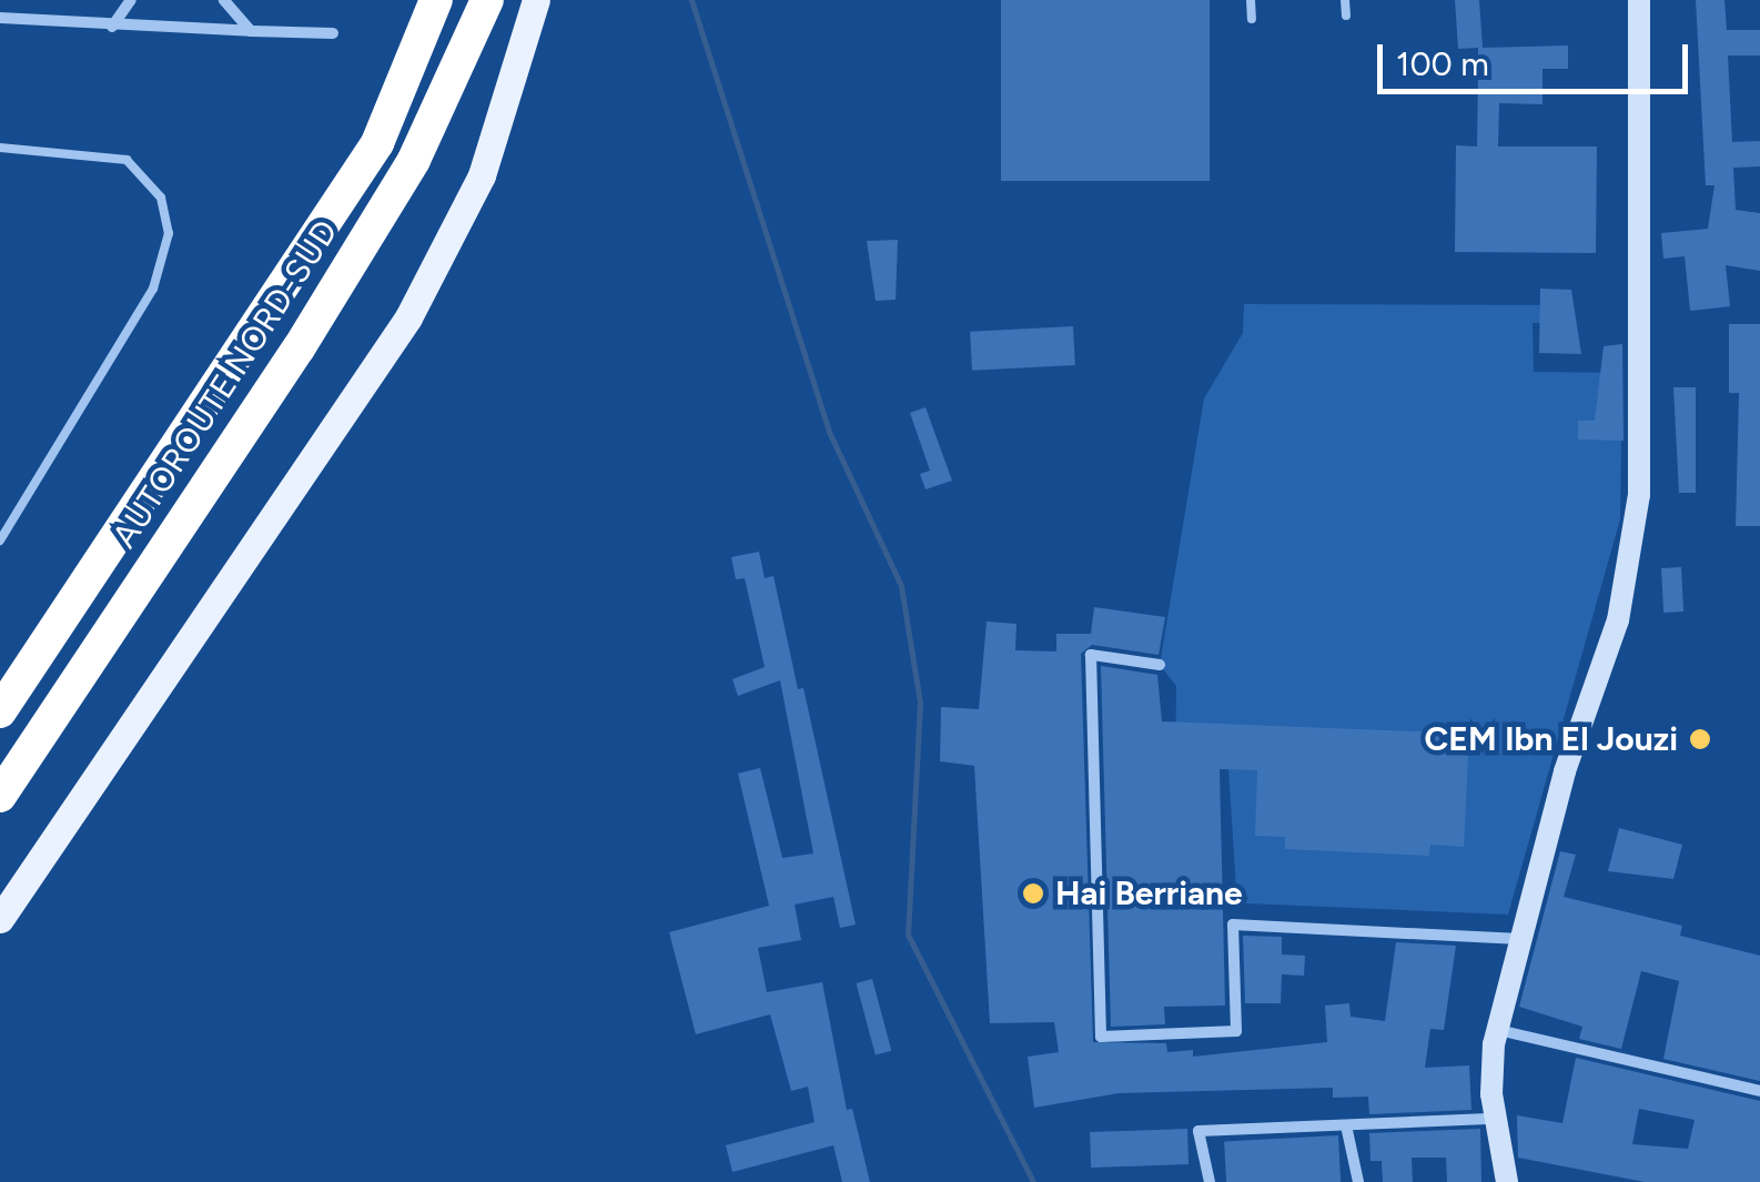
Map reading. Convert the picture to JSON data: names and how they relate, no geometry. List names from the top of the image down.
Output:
{
  "streets": {
    "highway": ["AUTOROUTE NORD-SUD"]
  },
  "places": ["CEM Ibn El Jouzi", "Hai Berriane"],
  "scale_bar": "100 m"
}
